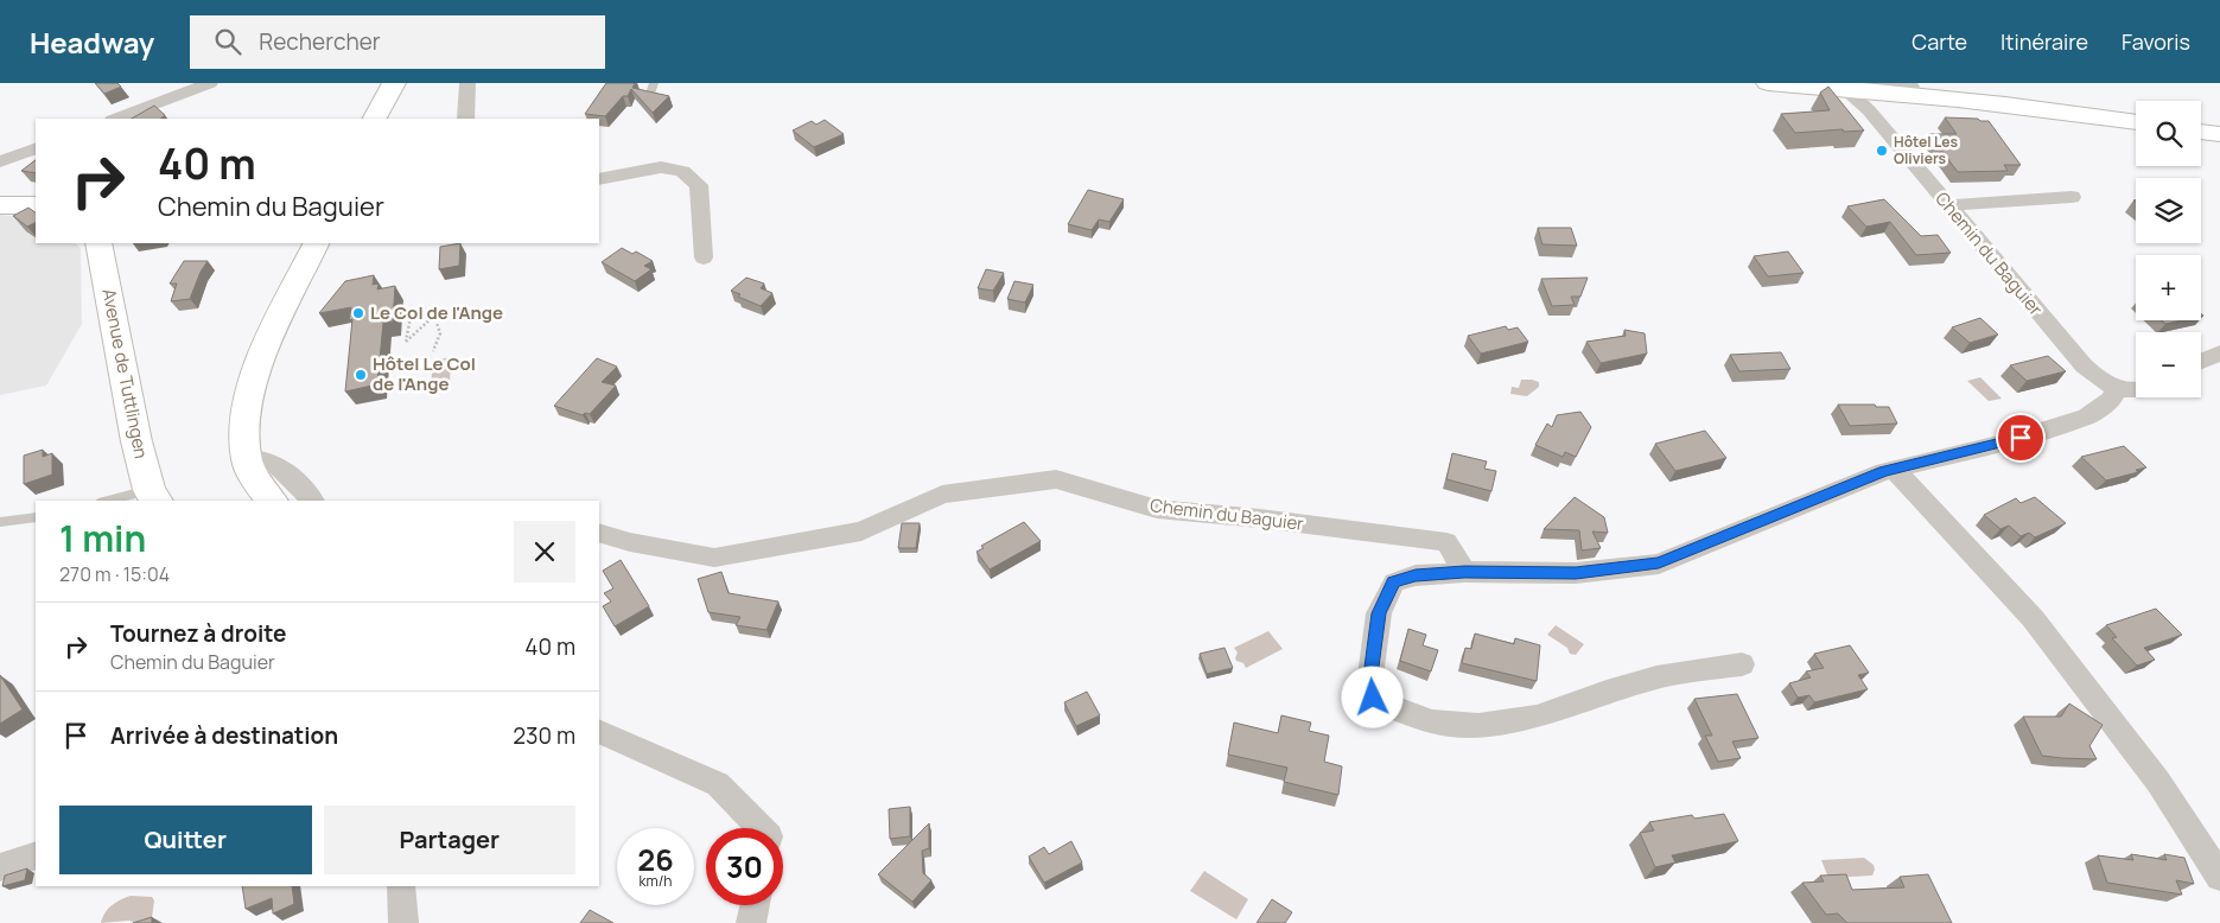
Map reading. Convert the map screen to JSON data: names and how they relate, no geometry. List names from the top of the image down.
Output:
{
  "streets": {
    "main road": ["Avenue de Tuttlingen"],
    "street": ["Chemin du Baguier"]
  },
  "places": ["Hôtel Les Oliviers", "Le Col de l'Ange", "Hôtel Le Col de l'Ange"],
  "page": {
    "header": "Headway",
    "search": "Rechercher",
    "nav": ["Carte", "Itinéraire", "Favoris"],
    "map_buttons": ["+", "−"],
    "turn": ["40 m", "Chemin du Baguier"],
    "heading": ["1 min", "270 m · 15:04"],
    "list": [
      {
        "name": "Tournez à droite",
        "note": "Chemin du Baguier",
        "value": "40 m"
      },
      {
        "name": "Arrivée à destination",
        "value": "230 m"
      }
    ],
    "buttons": ["Quitter", "Partager"],
    "speed": "26 km/h",
    "limit": "30"
  }
}
